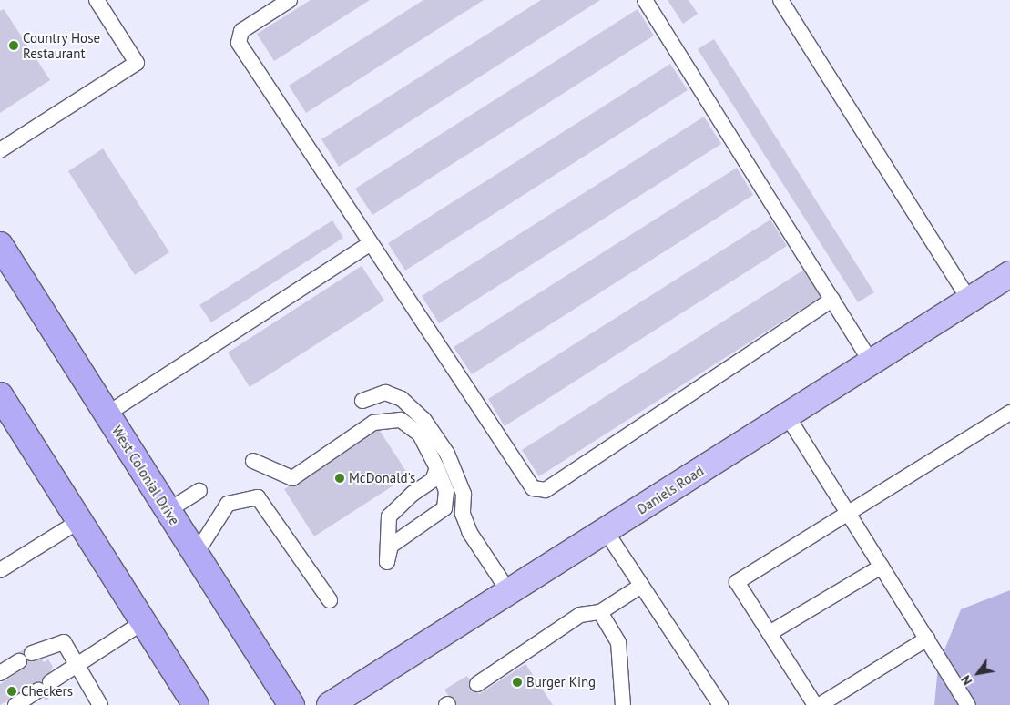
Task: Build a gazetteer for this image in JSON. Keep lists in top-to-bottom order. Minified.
{"streets":{"highway":["West Colonial Drive"],"main road":["Daniels Road"]},"places":["Country Hose Restaurant","McDonald's","Burger King","Checkers"],"north":"bottom left"}
